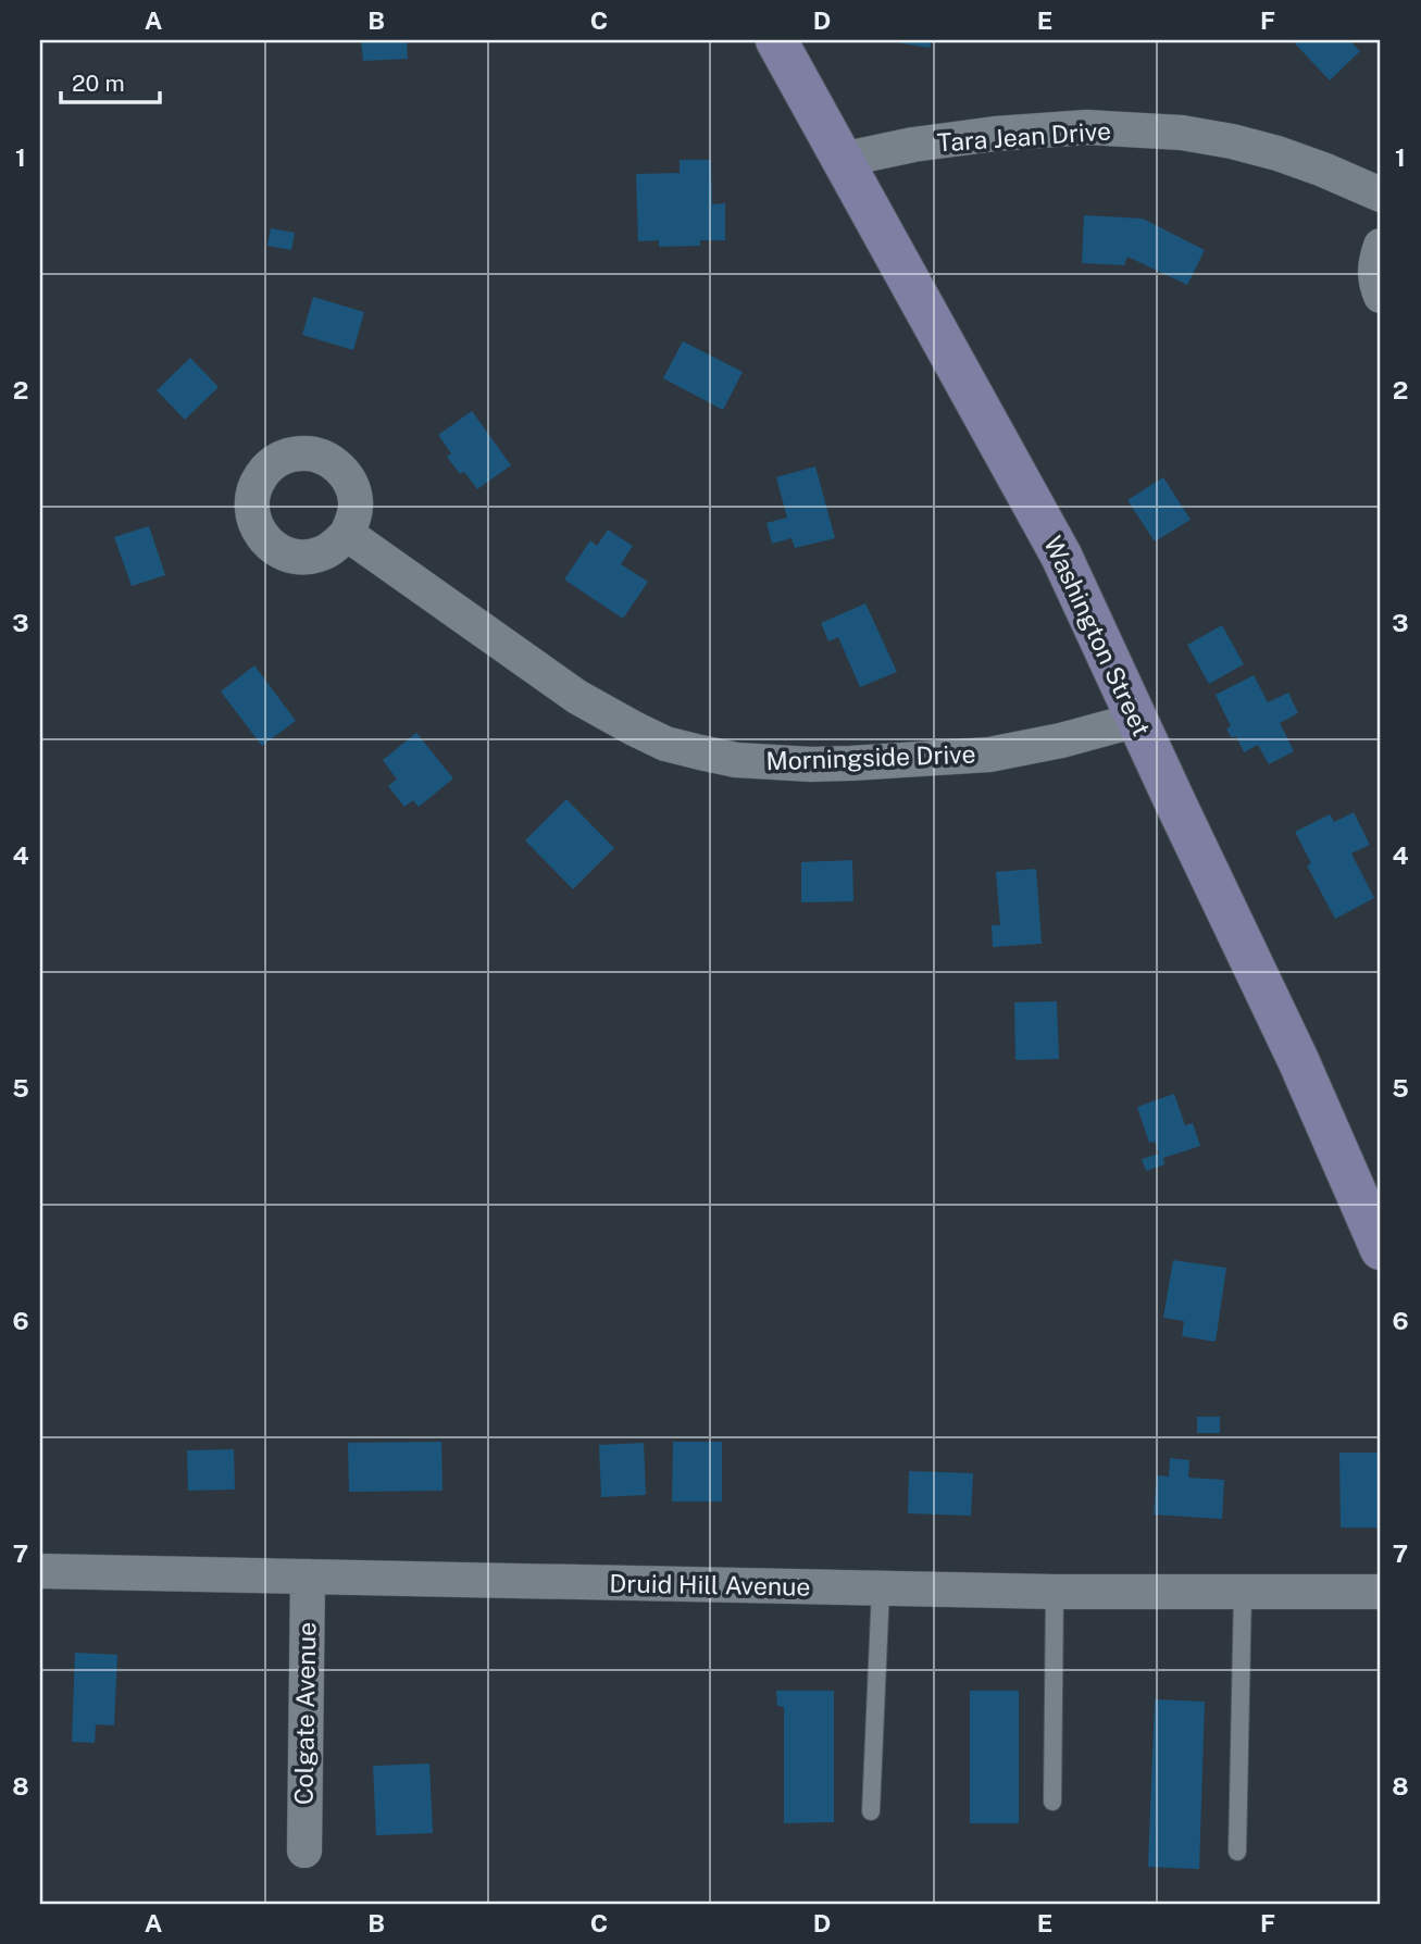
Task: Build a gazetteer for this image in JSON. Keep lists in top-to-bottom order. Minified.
{"streets":{"street":["Tara Jean Drive","Washington Street","Morningside Drive","Druid Hill Avenue","Colgate Avenue"]},"crossings":[["Tara Jean Drive","Washington Street"],["Washington Street","Morningside Drive"],["Druid Hill Avenue","Colgate Avenue"]],"scale_bar":"20 m","grid":{"columns":["A","B","C","D","E","F"],"rows":["1","2","3","4","5","6","7","8"]}}
